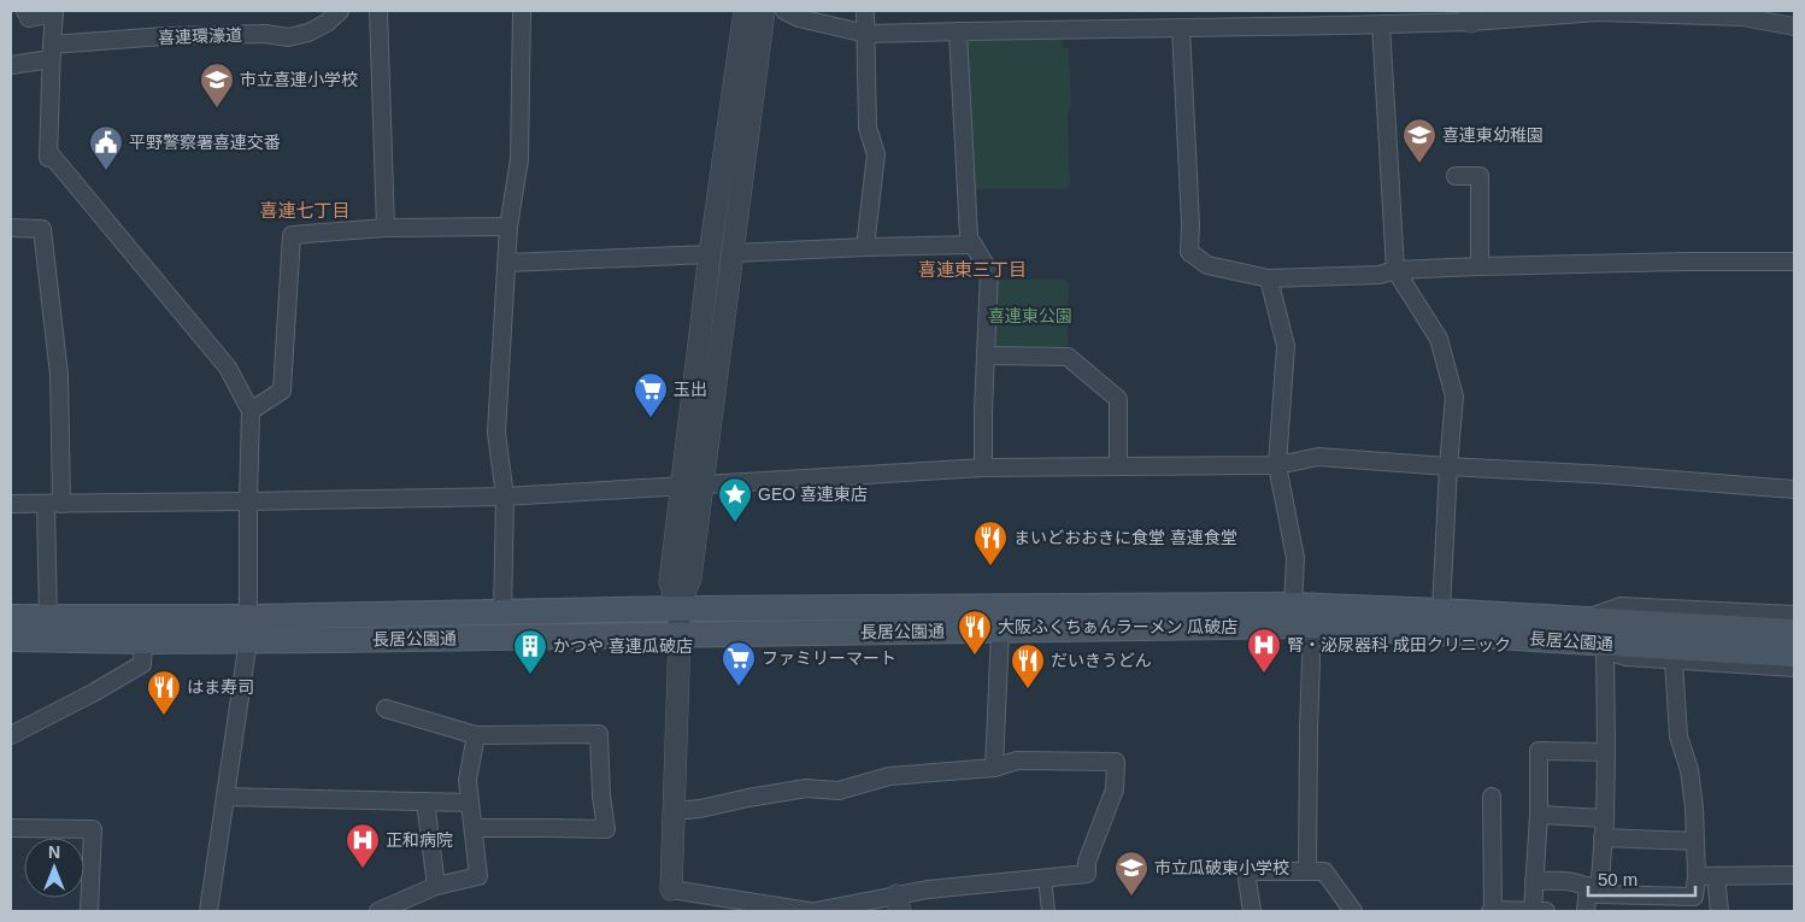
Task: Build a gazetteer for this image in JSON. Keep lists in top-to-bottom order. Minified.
{"streets":{"main road":["長居公園通"],"street":["喜連環濠道"]},"districts":["喜連七丁目","喜連東三丁目"],"parks":["喜連東公園"],"places":{"school or university":["市立喜連小学校","喜連東幼稚園","市立瓜破東小学校"],"public building":["平野警察署喜連交番"],"supermarket":["玉出","ファミリーマート"],"place":["GEO 喜連東店"],"restaurant":["まいどおおきに食堂 喜連食堂","大阪ふくちぁんラーメン 瓜破店","だいきうどん","はま寿司"],"hospital":["腎・泌尿器科 成田クリニック","正和病院"],"building":["かつや 喜連瓜破店"]},"scale_bar":"50 m","north":"top"}
